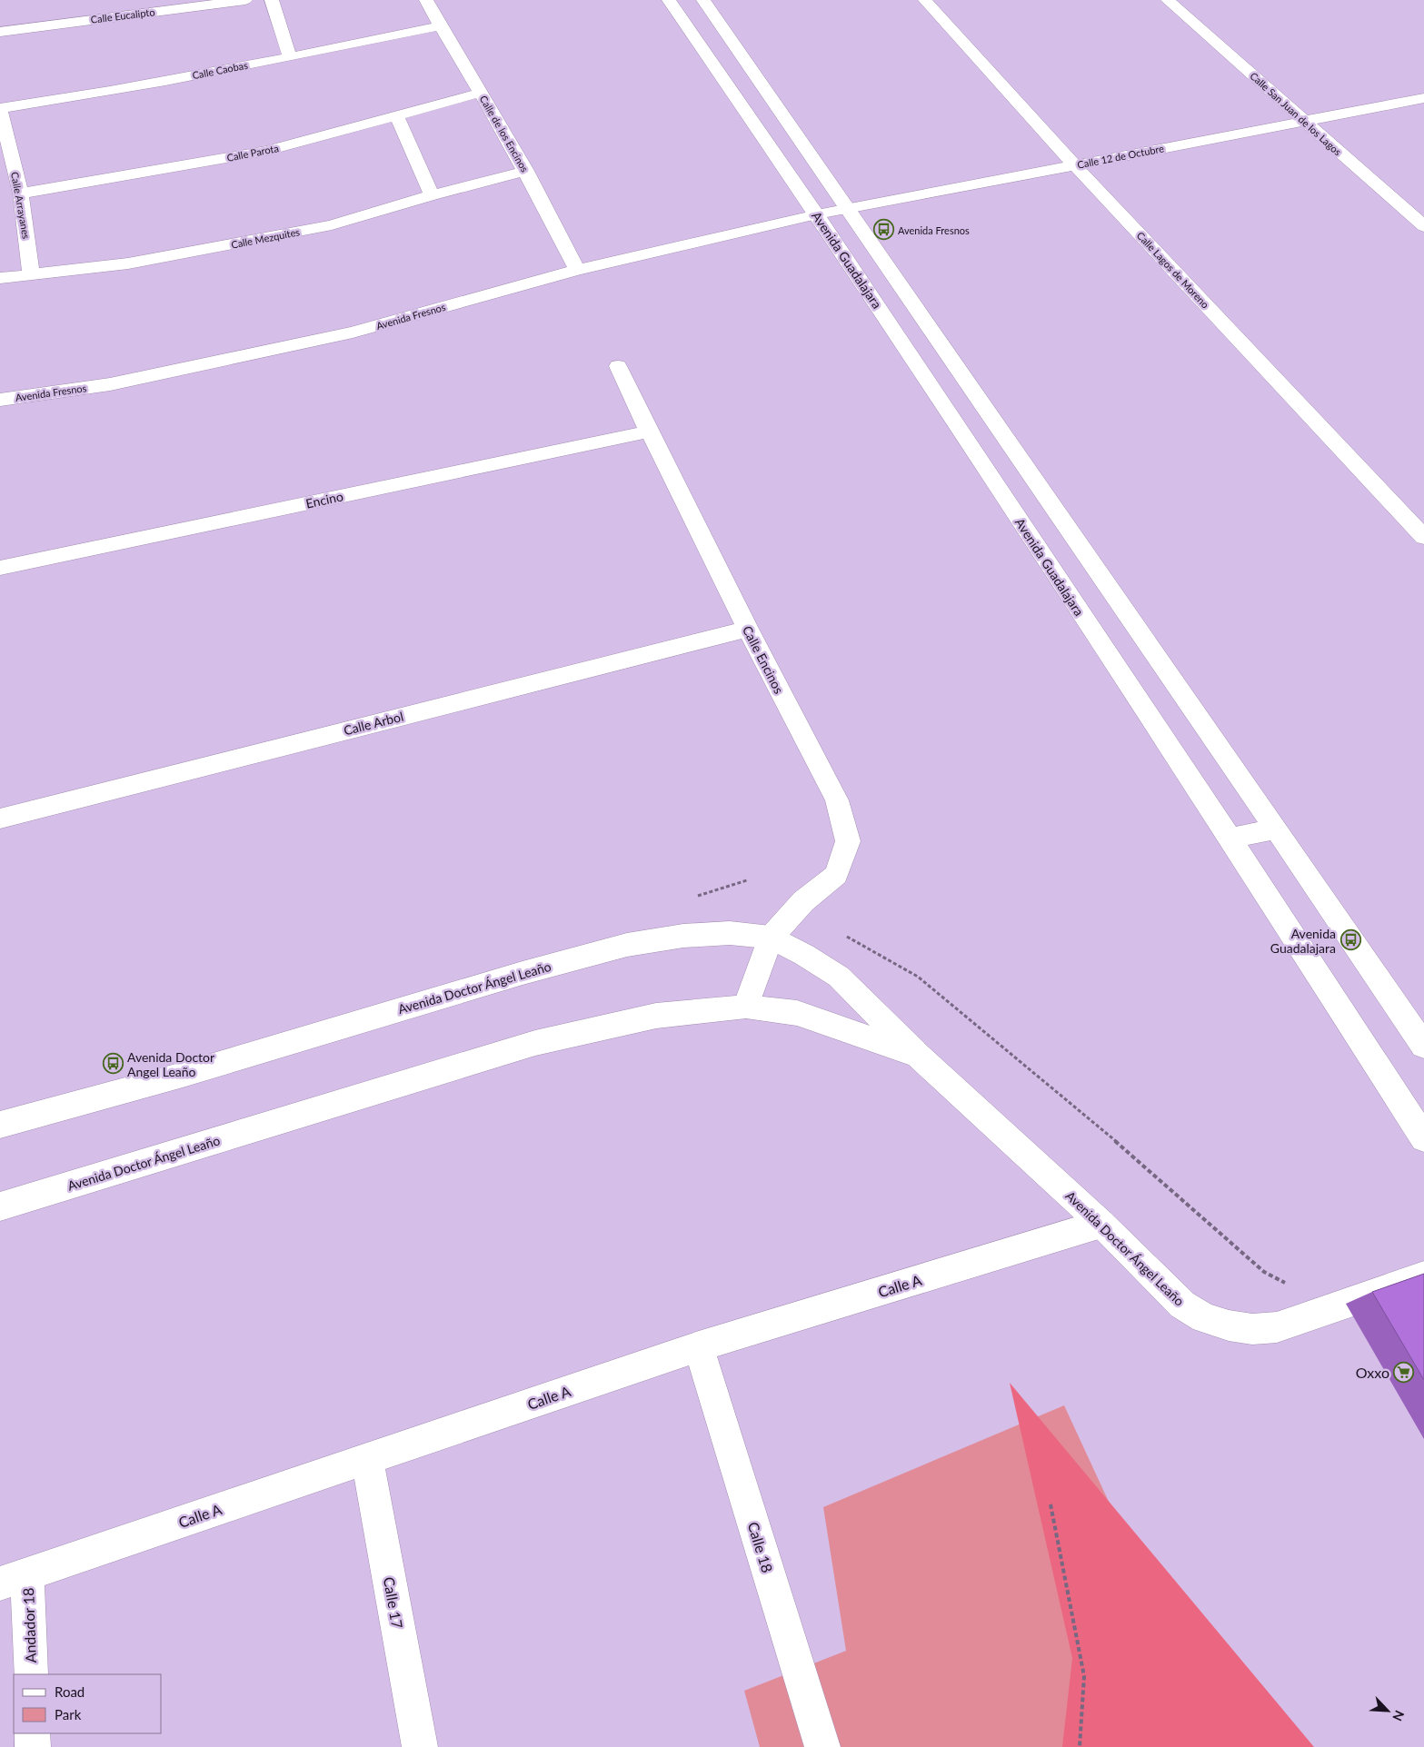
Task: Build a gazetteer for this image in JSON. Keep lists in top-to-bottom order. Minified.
{"streets":{"street":["Calle Eucalipto","Calle Caobas","Calle San Juan de los Lagos","Calle de los Encinos","Calle Parota","Calle 12 de Octubre","Calle Arrayanes","Calle Mezquites","Avenida Guadalajara","Calle Lagos de Moreno","Avenida Fresnos","Encino","Calle Encinos","Calle Arbol","Avenida Doctor Ángel Leaño","Calle A","Calle 18","Calle 17","Andador 18"]},"crossings":[["Calle Caobas","Calle de los Encinos"],["Calle Caobas","Calle Arrayanes"],["Calle San Juan de los Lagos","Calle 12 de Octubre"],["Calle de los Encinos","Calle Parota"],["Calle de los Encinos","Calle Mezquites"],["Calle de los Encinos","Avenida Fresnos"],["Calle Parota","Calle Arrayanes"],["Calle 12 de Octubre","Avenida Guadalajara"],["Calle 12 de Octubre","Calle Lagos de Moreno"],["Calle 12 de Octubre","Avenida Fresnos"],["Calle Arrayanes","Calle Mezquites"],["Avenida Guadalajara","Avenida Fresnos"],["Encino","Calle Encinos"],["Calle Encinos","Calle Arbol"],["Calle Encinos","Avenida Doctor Ángel Leaño"],["Avenida Doctor Ángel Leaño","Calle A"],["Calle A","Calle 18"],["Calle A","Calle 17"],["Calle A","Andador 18"]],"places":{"bus stop":["Avenida Fresnos","Avenida Guadalajara","Avenida Doctor Angel Leaño"],"supermarket":["Oxxo"]},"legend":["Road","Park"],"north":"bottom right"}
